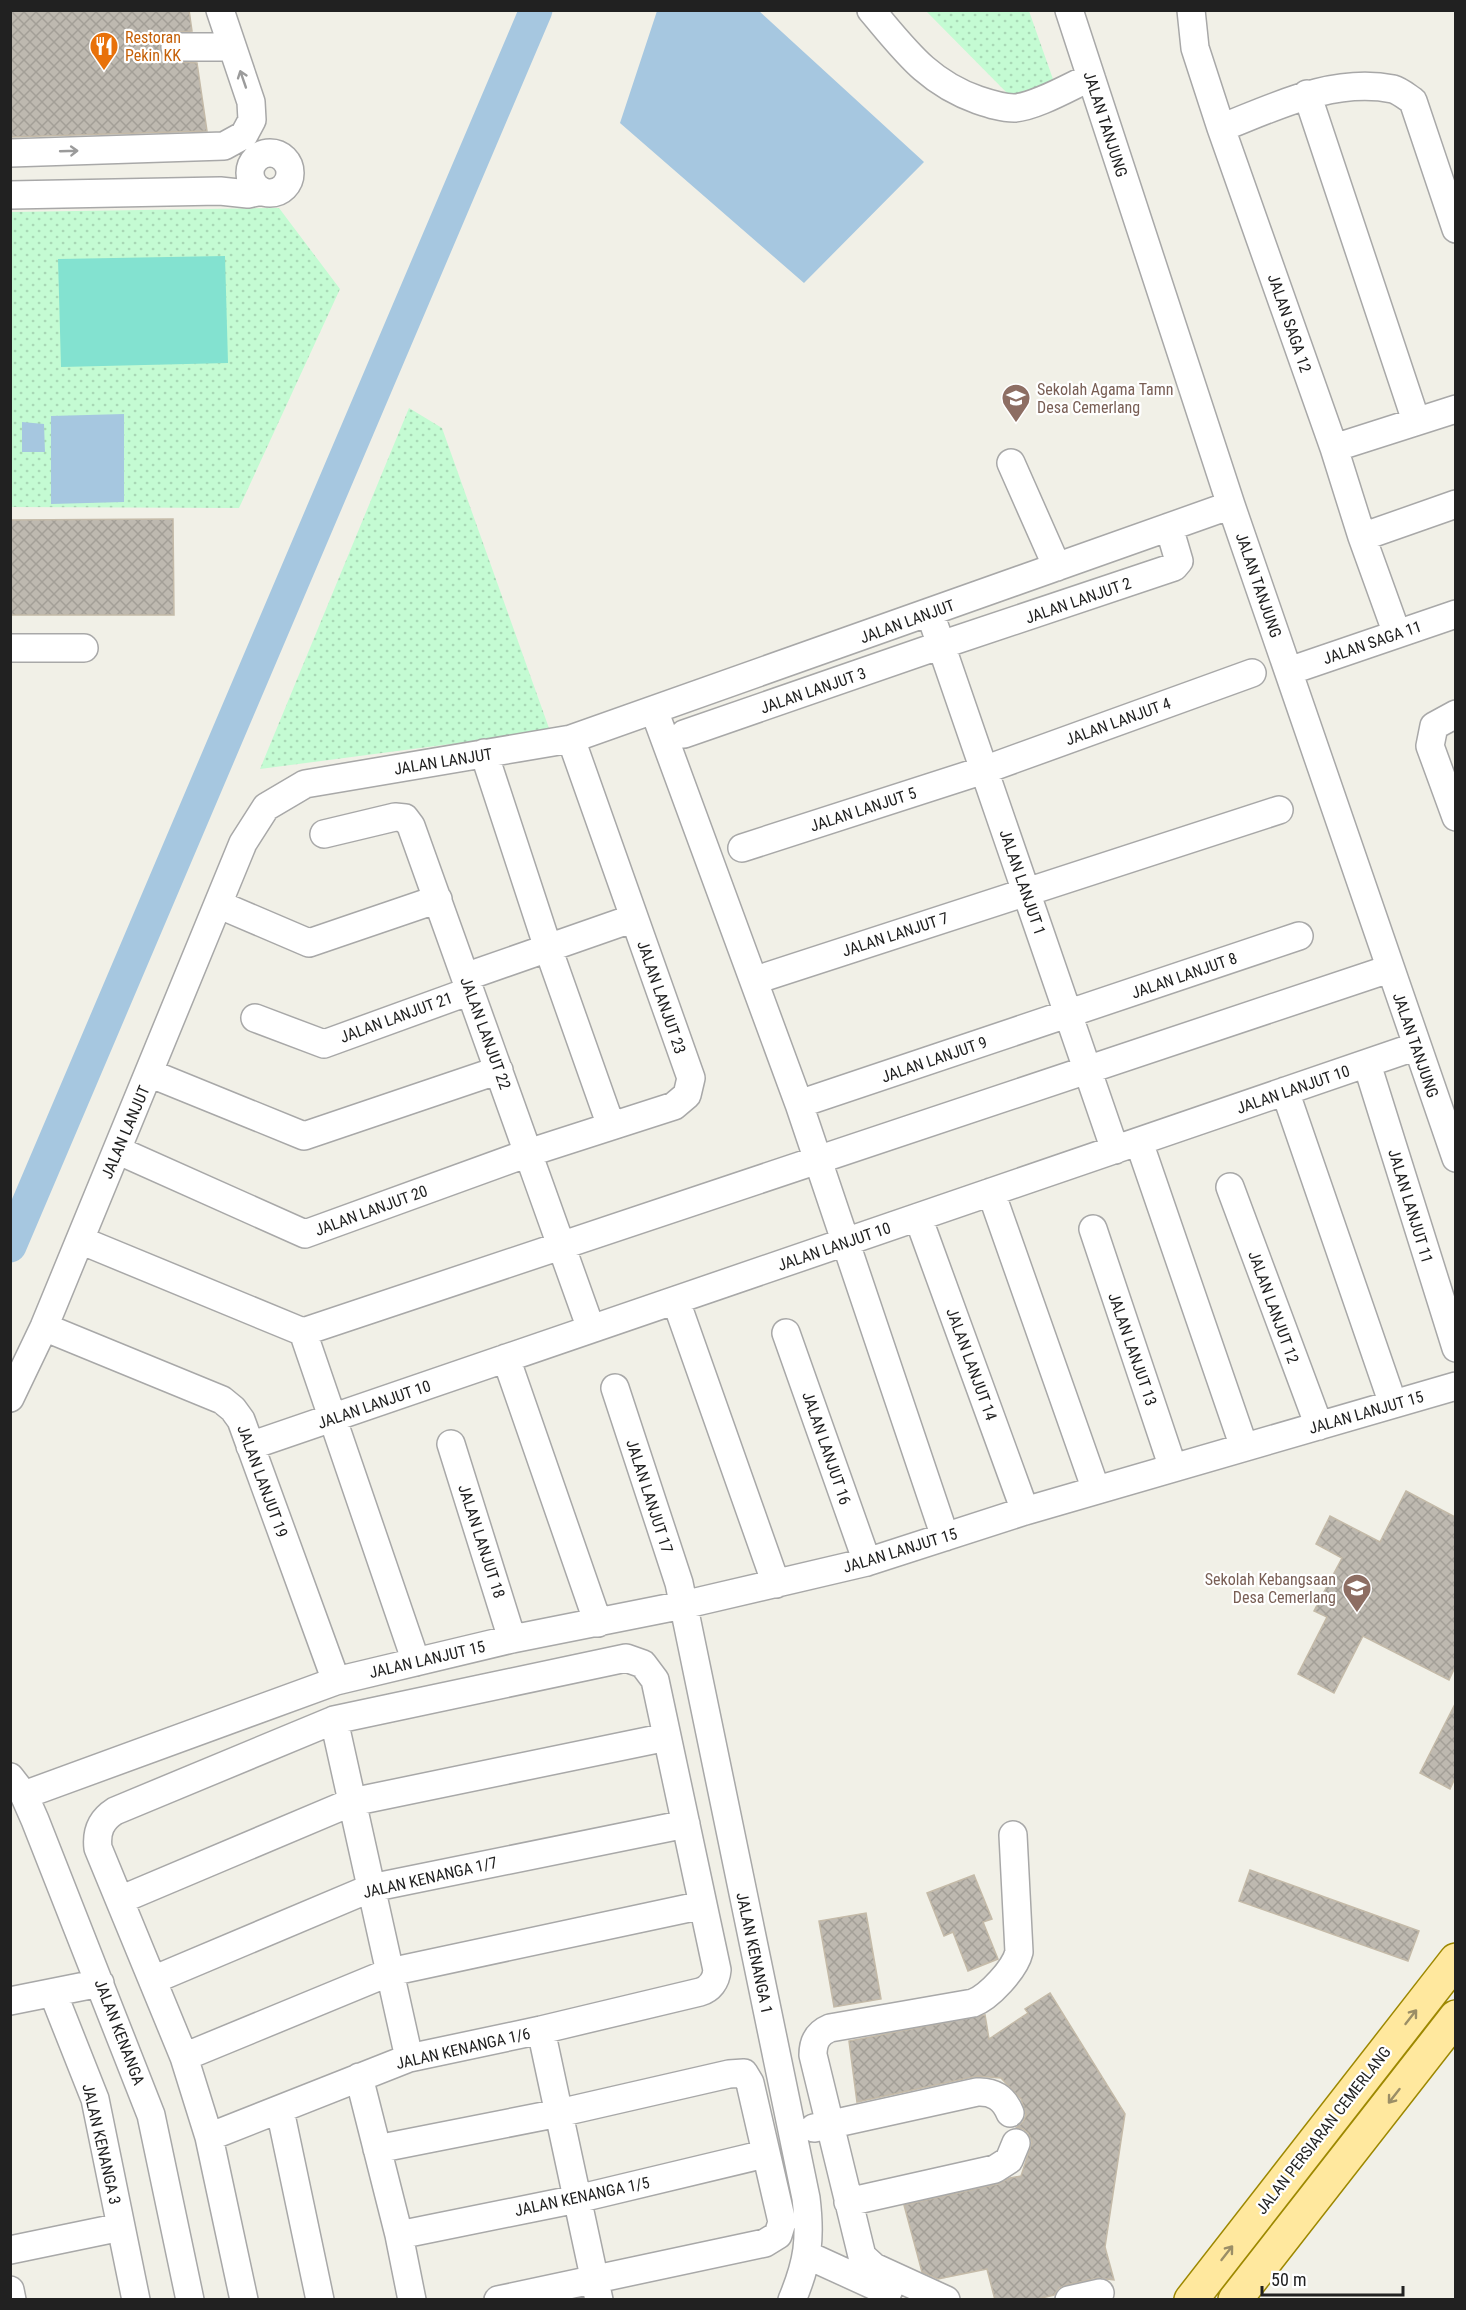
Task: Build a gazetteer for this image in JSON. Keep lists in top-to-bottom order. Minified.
{"streets":{"main road":["JALAN PERSIARAN CEMERLANG"],"street":["JALAN TANJUNG","JALAN SAGA 12","JALAN LANJUT 2","JALAN LANJUT","JALAN SAGA 11","JALAN LANJUT 3","JALAN LANJUT 4","JALAN LANJUT 5","JALAN LANJUT 1","JALAN LANJUT 7","JALAN LANJUT 8","JALAN LANJUT 23","JALAN LANJUT 21","JALAN LANJUT 22","JALAN LANJUT 9","JALAN LANJUT 10","JALAN LANJUT 11","JALAN LANJUT 20","JALAN LANJUT 12","JALAN LANJUT 13","JALAN LANJUT 14","JALAN LANJUT 15","JALAN LANJUT 16","JALAN LANJUT 19","JALAN LANJUT 17","JALAN LANJUT 18","JALAN KENANGA 1/7","JALAN KENANGA 1","JALAN KENANGA","JALAN KENANGA 1/6","JALAN KENANGA 3","JALAN KENANGA 1/5"]},"crossings":[["JALAN TANJUNG","JALAN LANJUT"],["JALAN TANJUNG","JALAN SAGA 11"],["JALAN TANJUNG","JALAN LANJUT 10"],["JALAN SAGA 12","JALAN SAGA 11"],["JALAN LANJUT 2","JALAN LANJUT"],["JALAN LANJUT 2","JALAN LANJUT 3"],["JALAN LANJUT 2","JALAN LANJUT 1"],["JALAN LANJUT","JALAN LANJUT 1"],["JALAN LANJUT","JALAN LANJUT 23"],["JALAN LANJUT","JALAN LANJUT 20"],["JALAN LANJUT","JALAN LANJUT 19"],["JALAN LANJUT 3","JALAN LANJUT 1"],["JALAN LANJUT 4","JALAN LANJUT 5"],["JALAN LANJUT 4","JALAN LANJUT 1"],["JALAN LANJUT 5","JALAN LANJUT 1"],["JALAN LANJUT 1","JALAN LANJUT 7"],["JALAN LANJUT 1","JALAN LANJUT 8"],["JALAN LANJUT 1","JALAN LANJUT 9"],["JALAN LANJUT 1","JALAN LANJUT 10"],["JALAN LANJUT 1","JALAN LANJUT 15"],["JALAN LANJUT 8","JALAN LANJUT 9"],["JALAN LANJUT 23","JALAN LANJUT 21"],["JALAN LANJUT 23","JALAN LANJUT 22"],["JALAN LANJUT 23","JALAN LANJUT 20"],["JALAN LANJUT 21","JALAN LANJUT 22"],["JALAN LANJUT 22","JALAN LANJUT 10"],["JALAN LANJUT 22","JALAN LANJUT 20"],["JALAN LANJUT 10","JALAN LANJUT 11"],["JALAN LANJUT 10","JALAN LANJUT 14"],["JALAN LANJUT 10","JALAN LANJUT 19"],["JALAN LANJUT 12","JALAN LANJUT 15"],["JALAN LANJUT 13","JALAN LANJUT 15"],["JALAN LANJUT 14","JALAN LANJUT 15"],["JALAN LANJUT 15","JALAN LANJUT 16"],["JALAN LANJUT 15","JALAN LANJUT 19"],["JALAN LANJUT 15","JALAN LANJUT 17"],["JALAN LANJUT 15","JALAN LANJUT 18"],["JALAN LANJUT 15","JALAN KENANGA 1"],["JALAN LANJUT 15","JALAN KENANGA"],["JALAN LANJUT 17","JALAN KENANGA 1"]],"places":{"restaurant":["Restoran Pekin KK"],"school or university":["Sekolah Agama Tamn Desa Cemerlang","Sekolah Kebangsaan Desa Cemerlang"]},"scale_bar":"50 m"}
